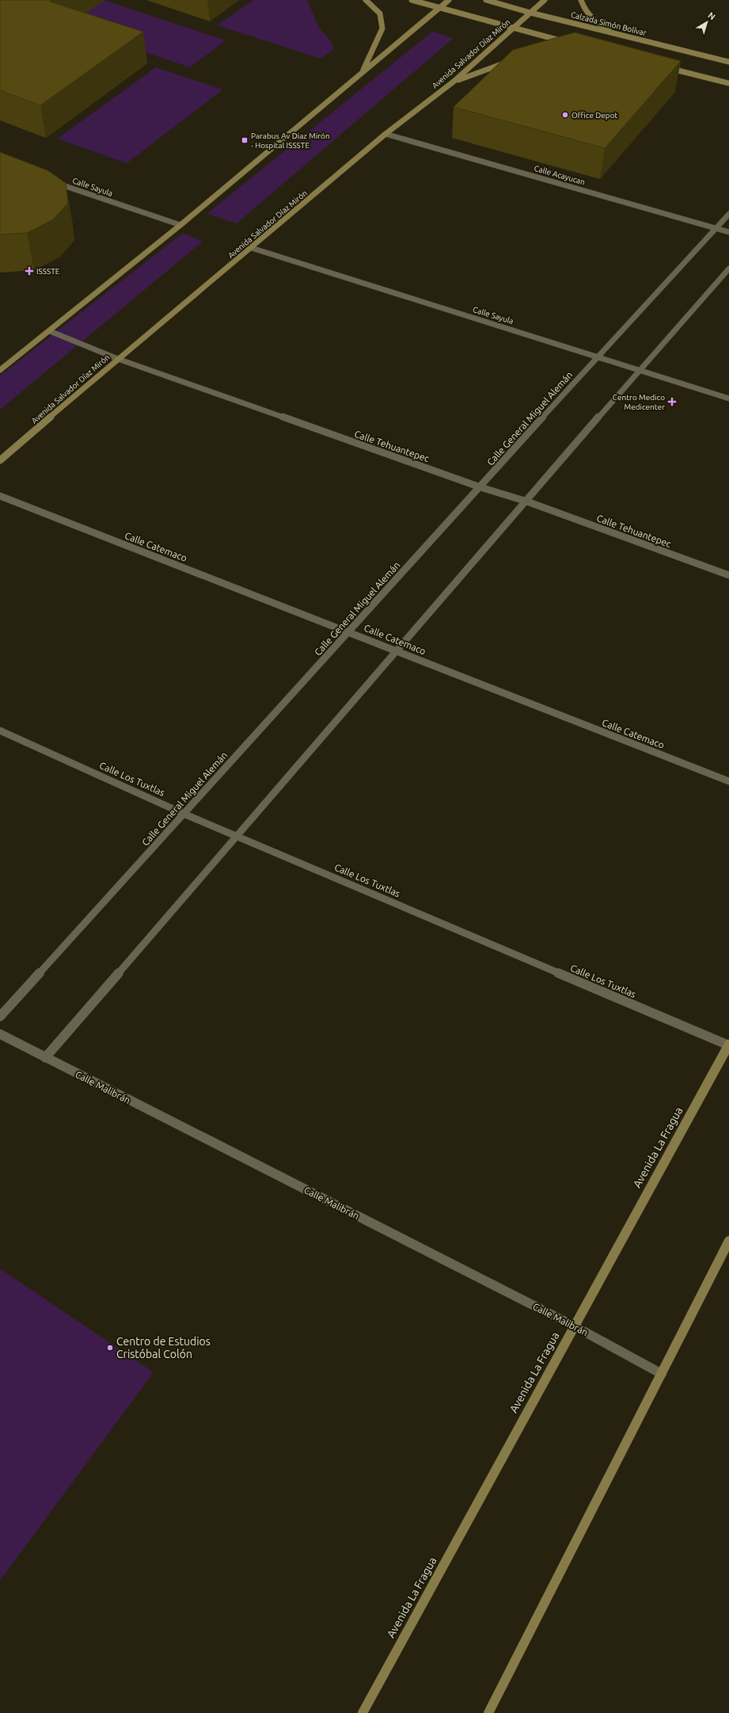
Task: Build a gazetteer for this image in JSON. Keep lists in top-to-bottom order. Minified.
{"streets":{"main road":["Calzada Simón Bolívar","Avenida Salvador Díaz Mirón","Avenida La Fragua"],"street":["Calle Acayucan","Calle Sayula","Calle General Miguel Alemán","Calle Tehuantepec","Calle Catemaco","Calle Los Tuxtlas","Calle Malibrán"]},"crossings":[["Calzada Simón Bolívar","Avenida Salvador Díaz Mirón"],["Avenida Salvador Díaz Mirón","Calle Acayucan"],["Avenida Salvador Díaz Mirón","Calle Sayula"],["Avenida Salvador Díaz Mirón","Calle Tehuantepec"],["Calle Acayucan","Calle General Miguel Alemán"],["Calle Sayula","Calle General Miguel Alemán"],["Calle General Miguel Alemán","Calle Tehuantepec"],["Calle General Miguel Alemán","Calle Catemaco"],["Calle General Miguel Alemán","Calle Los Tuxtlas"],["Calle Los Tuxtlas","Avenida La Fragua"],["Calle Malibrán","Avenida La Fragua"]],"places":{"other":["Office Depot","Centro de Estudios Cristóbal Colón"],"transit":["Parabus Av Diaz Mirón - Hospital ISSSTE"],"health":["ISSSTE","Centro Medico Medicenter"]},"north":"top right"}
